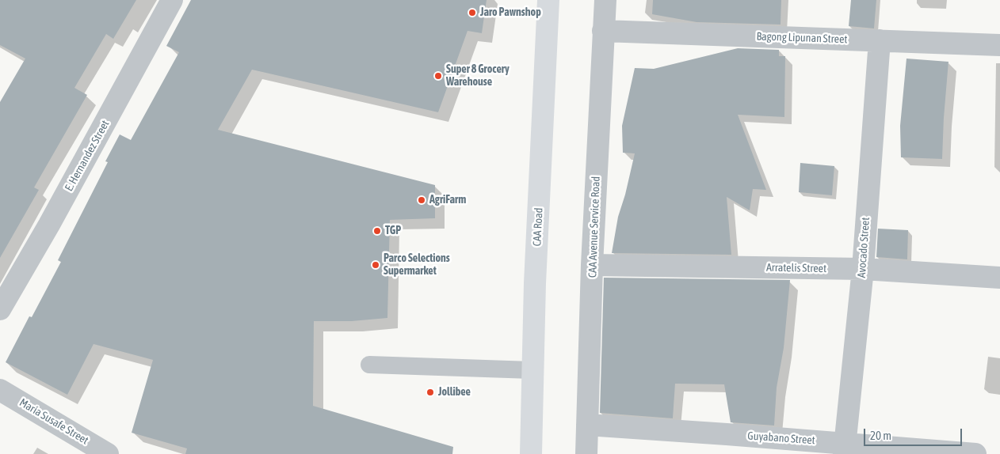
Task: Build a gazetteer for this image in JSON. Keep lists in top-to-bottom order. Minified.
{"streets":{"main road":["CAA Road"],"street":["Bagong Lipunan Street","E. Hernandez Street","CAA Avenue Service Road","Avocado Street","Arratelis Street","Maria Susafe Street","Guyabano Street"]},"crossings":[["Bagong Lipunan Street","CAA Avenue Service Road"],["Bagong Lipunan Street","Avocado Street"],["CAA Avenue Service Road","Arratelis Street"],["CAA Avenue Service Road","Guyabano Street"],["Avocado Street","Arratelis Street"],["Avocado Street","Guyabano Street"]],"places":["Jaro Pawnshop","Super 8 Grocery Warehouse","AgriFarm","TGP","Parco Selections Supermarket","Jollibee"],"scale_bar":"20 m"}
